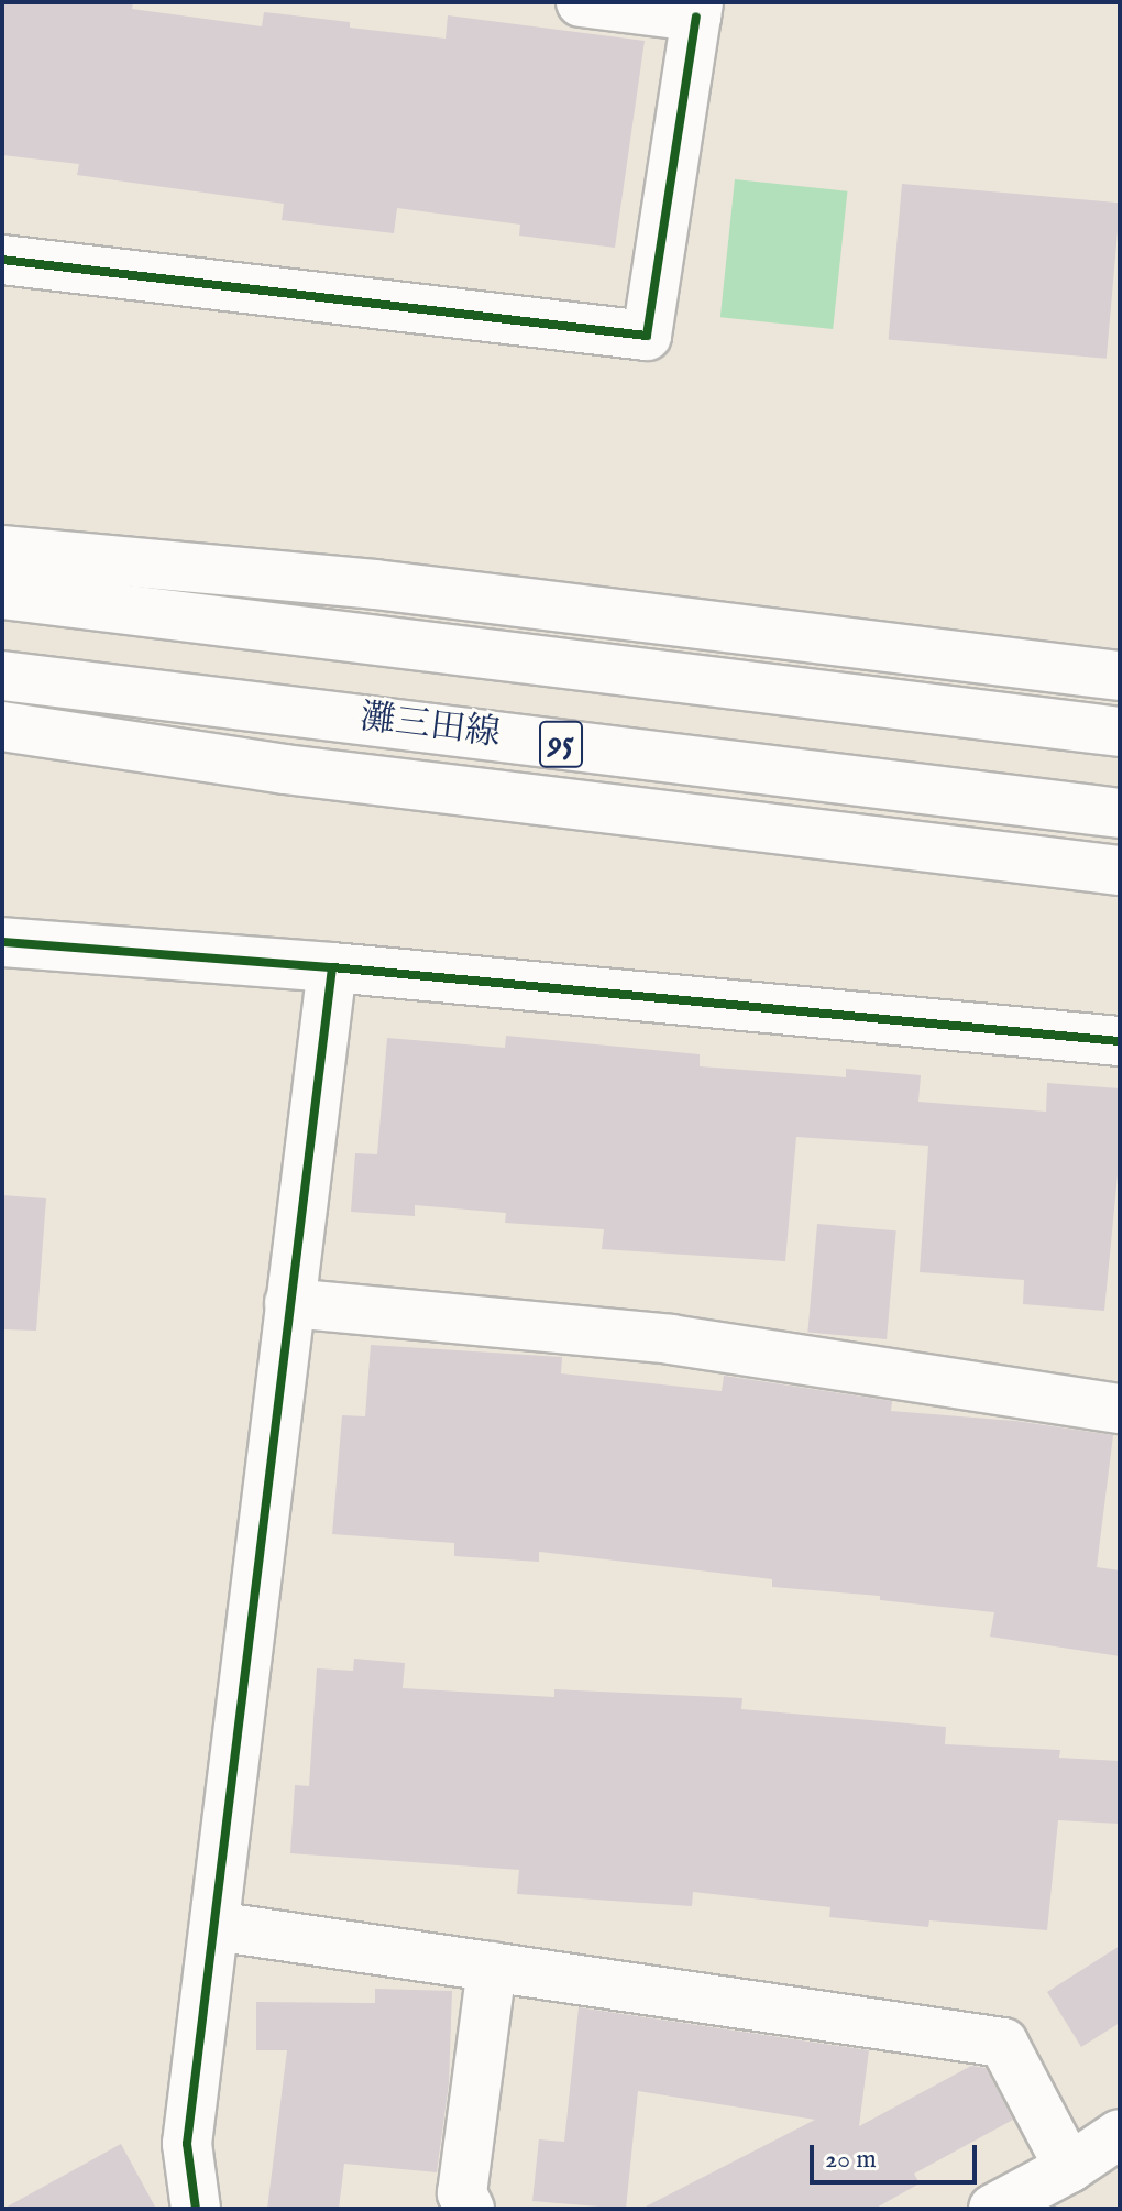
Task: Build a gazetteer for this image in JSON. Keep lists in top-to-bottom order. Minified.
{"streets":{"street":["灘三田線","95"]},"scale_bar":"20 m"}
